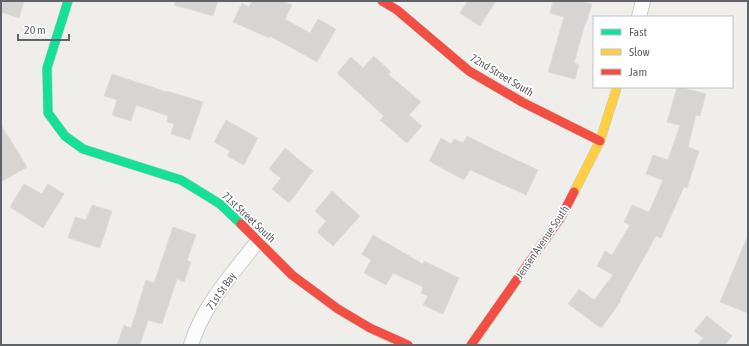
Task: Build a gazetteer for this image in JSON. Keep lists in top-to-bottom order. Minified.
{"streets":{"street":["72nd Street South","71st Street South","Jensen Avenue South","71st St Bay"]},"crossings":[["72nd Street South","Jensen Avenue South"],["71st Street South","71st St Bay"]],"legend":["Fast","Slow","Jam"],"scale_bar":"20 m"}
